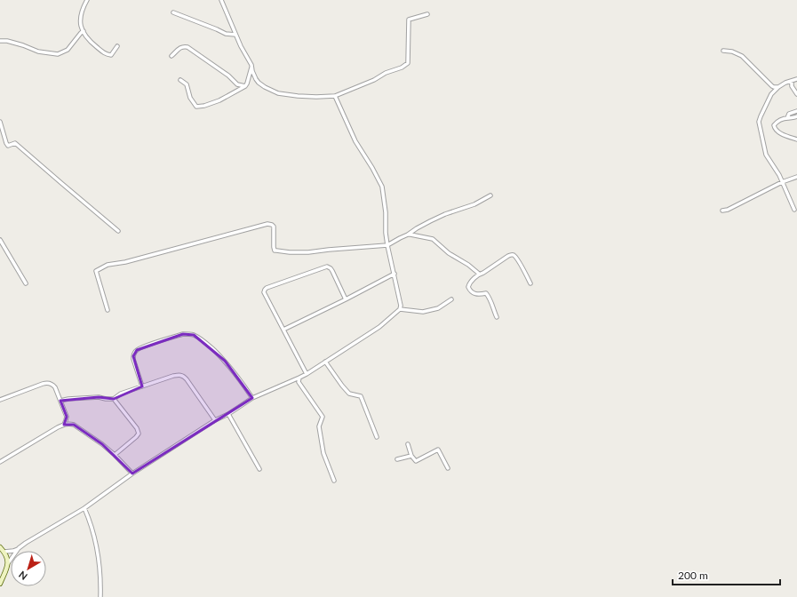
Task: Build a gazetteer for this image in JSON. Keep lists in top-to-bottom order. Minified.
{"scale_bar":"200 m","north":"bottom left"}
